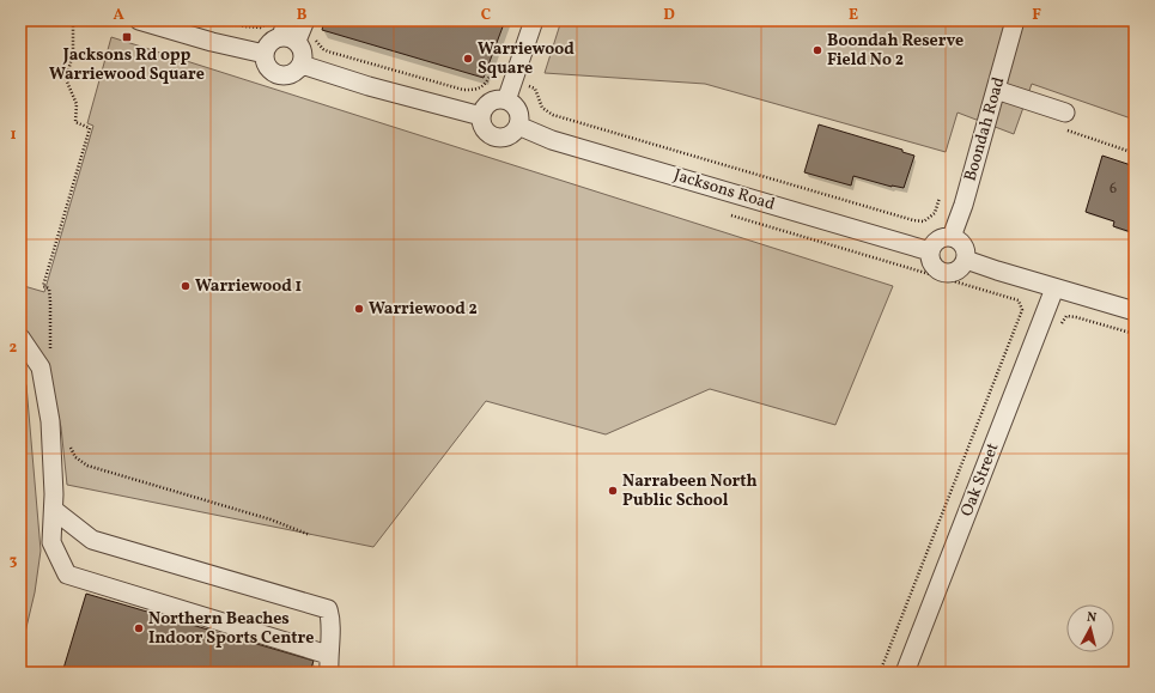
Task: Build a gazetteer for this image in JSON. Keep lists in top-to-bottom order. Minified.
{"streets":{"street":["Boondah Road","Jacksons Road","Oak Street"]},"crossings":[["Boondah Road","Jacksons Road"]],"places":{"transit":["Jacksons Rd opp Warriewood Square"],"other":["Boondah Reserve Field No 2","Warriewood Square","Warriewood 1","Warriewood 2","Narrabeen North Public School","Northern Beaches Indoor Sports Centre"]},"house_numbers":["6"],"north":"top","grid":{"columns":["A","B","C","D","E","F"],"rows":["1","2","3"]}}
